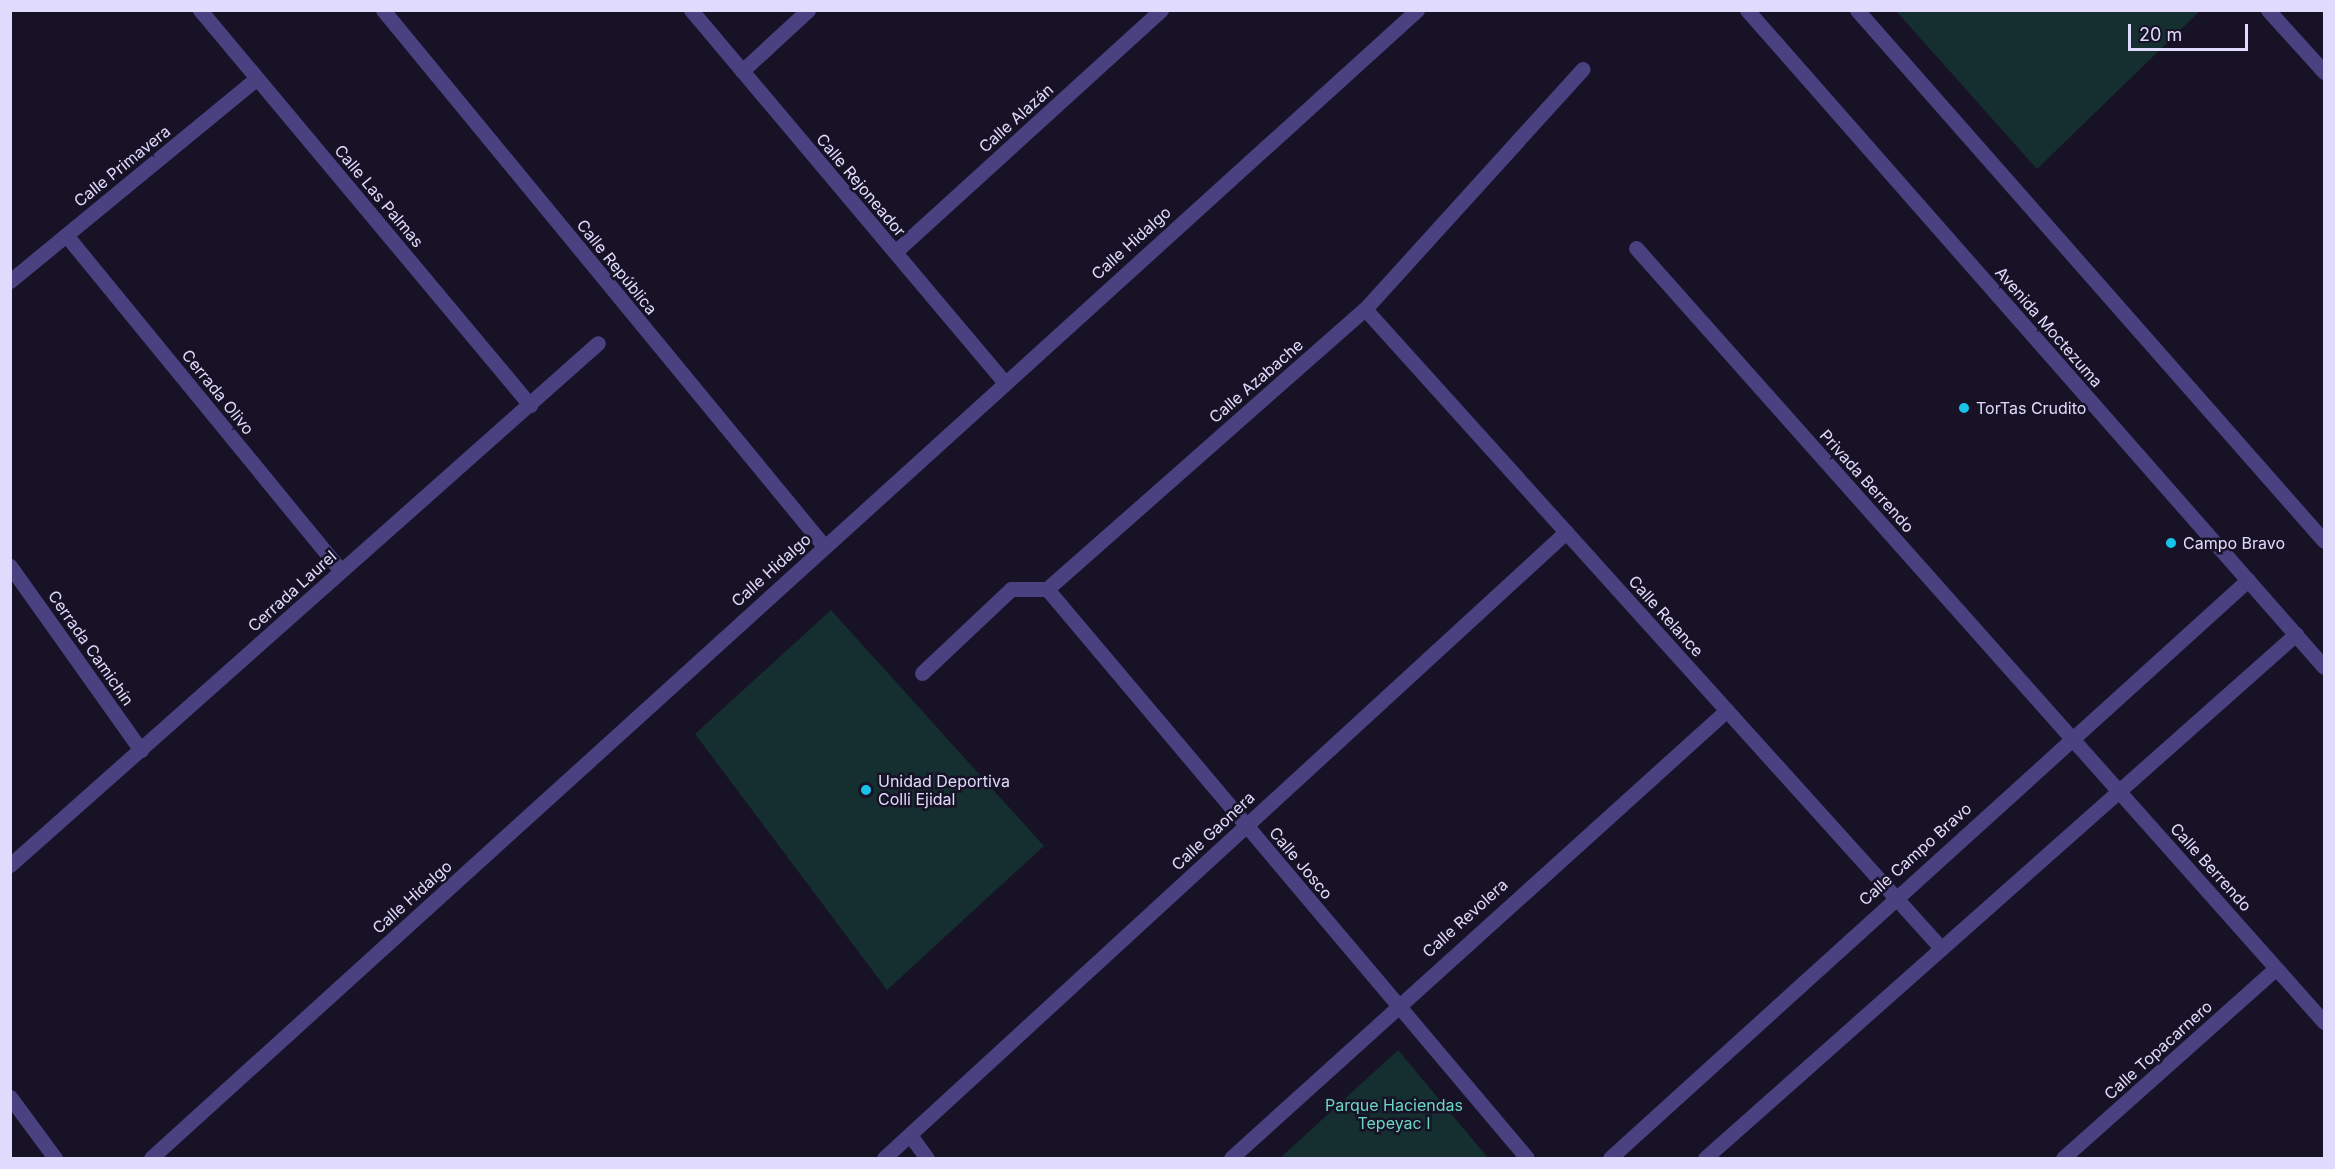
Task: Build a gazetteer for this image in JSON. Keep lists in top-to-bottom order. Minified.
{"streets":{"street":["Calle Alazán","Calle Primavera","Calle Rejoneador","Calle Las Palmas","Calle Hidalgo","Calle República","Avenida Moctezuma","Calle Azabache","Cerrada Olivo","Privada Berrendo","Cerrada Laurel","Calle Relance","Cerrada Camichín","Calle Gaonera","Calle Campo Bravo","Calle Josco","Calle Berrendo","Calle Revolera","Calle Topacarnero"]},"crossings":[["Calle Alazán","Calle Rejoneador"],["Calle Primavera","Calle Las Palmas"],["Calle Primavera","Cerrada Olivo"],["Calle Rejoneador","Calle Hidalgo"],["Calle Las Palmas","Cerrada Laurel"],["Calle Hidalgo","Calle República"],["Avenida Moctezuma","Calle Campo Bravo"],["Calle Azabache","Calle Relance"],["Calle Azabache","Calle Josco"],["Cerrada Olivo","Cerrada Laurel"],["Privada Berrendo","Calle Campo Bravo"],["Privada Berrendo","Calle Berrendo"],["Cerrada Laurel","Cerrada Camichín"],["Calle Relance","Calle Gaonera"],["Calle Relance","Calle Campo Bravo"],["Calle Relance","Calle Revolera"],["Calle Gaonera","Calle Josco"],["Calle Campo Bravo","Calle Berrendo"],["Calle Josco","Calle Revolera"],["Calle Berrendo","Calle Topacarnero"]],"parks":["Parque Haciendas Tepeyac I"],"places":["TorTas Crudito","Campo Bravo","Unidad Deportiva Colli Ejidal"],"scale_bar":"20 m"}
